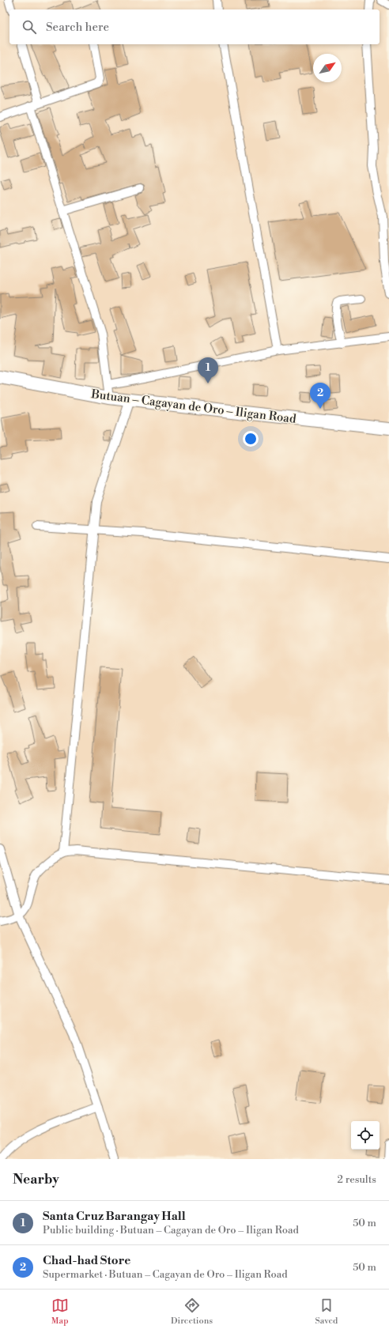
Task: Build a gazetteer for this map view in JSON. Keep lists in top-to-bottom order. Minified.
{"streets":{"highway":["Butuan – Cagayan de Oro – Iligan Road"]},"north":"top right","page":{"search":"Search here","pins":["1","2"],"heading":["Nearby","2 results"],"list":[{"mark":"1","name":"Santa Cruz Barangay Hall","note":"Public building · Butuan – Cagayan de Oro – Iligan Road","value":"50 m"},{"mark":"2","name":"Chad-had Store","note":"Supermarket · Butuan – Cagayan de Oro – Iligan Road","value":"50 m"}],"nav":["Map","Directions","Saved"]}}
